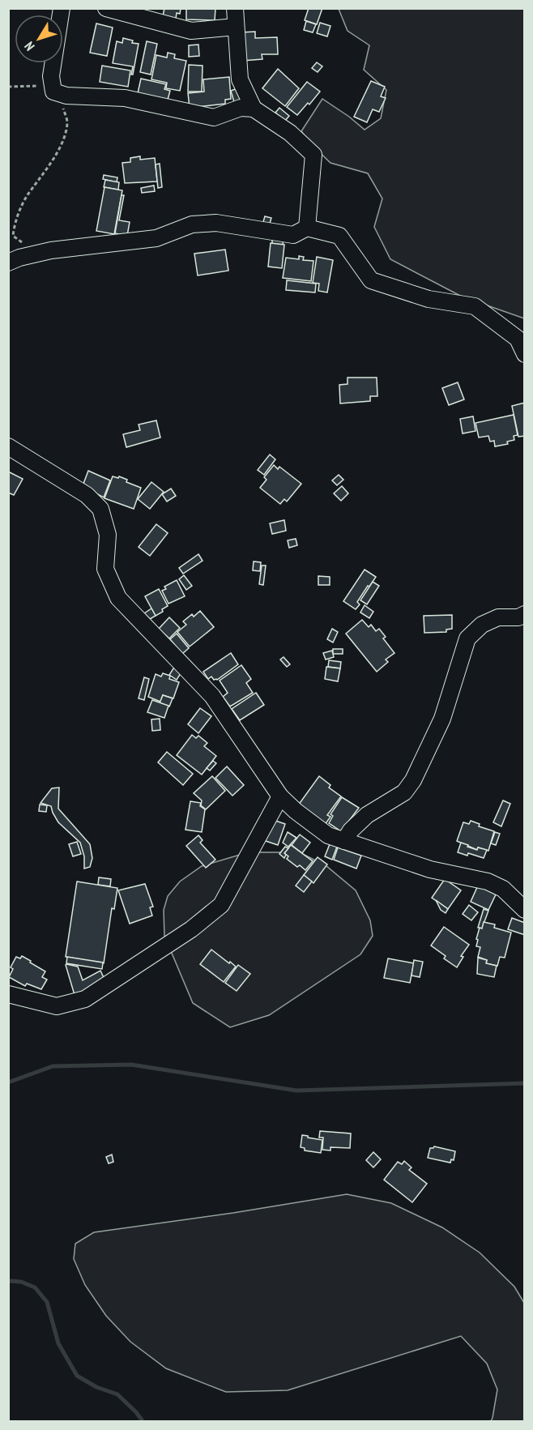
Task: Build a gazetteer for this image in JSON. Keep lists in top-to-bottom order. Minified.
{"north":"bottom left"}
